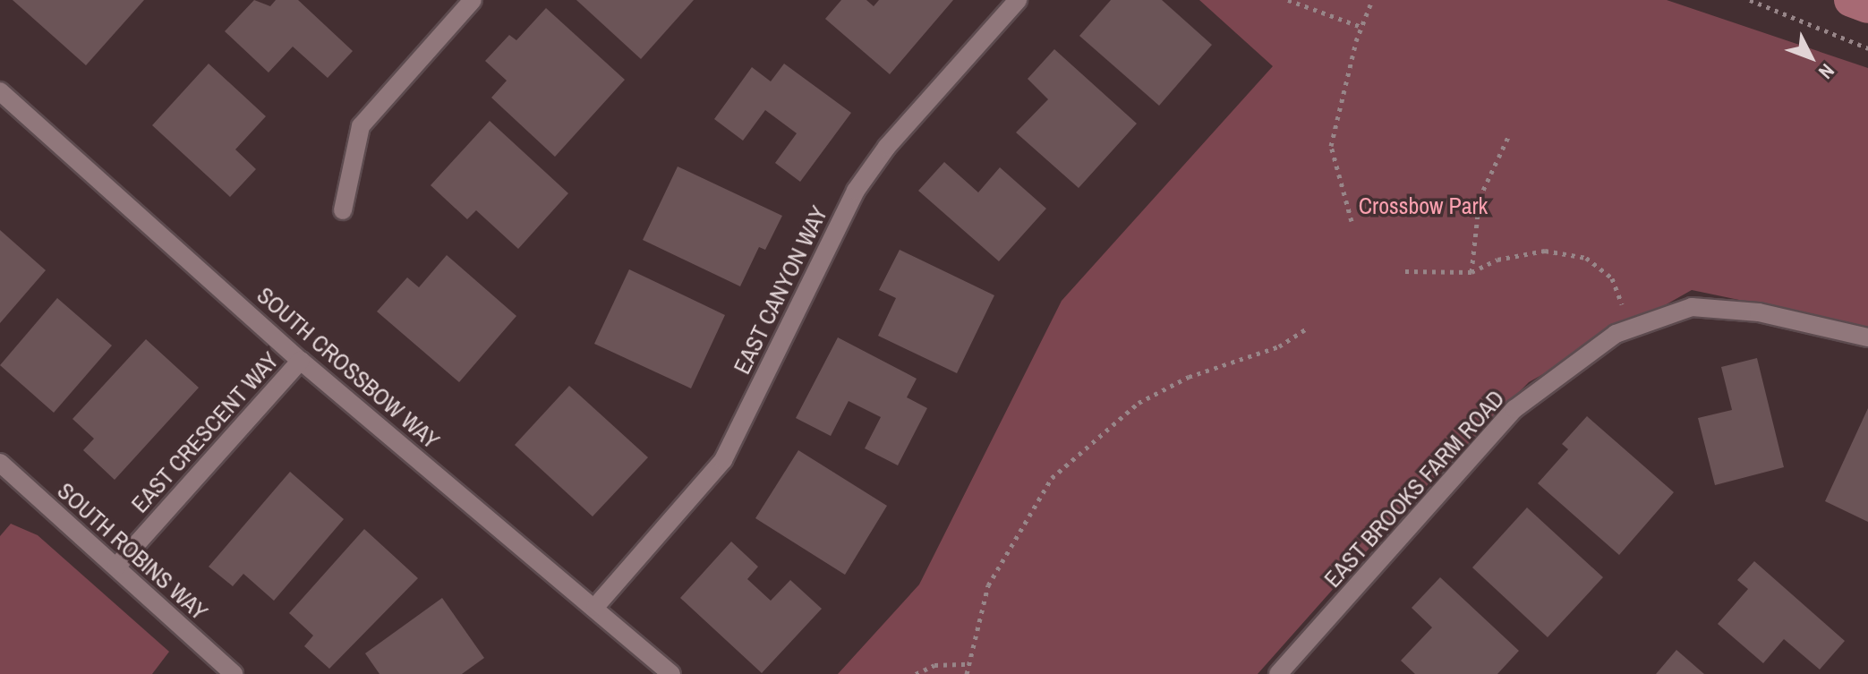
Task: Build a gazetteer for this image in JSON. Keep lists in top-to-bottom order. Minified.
{"streets":{"street":["EAST CANYON WAY","SOUTH CROSSBOW WAY","EAST CRESCENT WAY","EAST BROOKS FARM ROAD","SOUTH ROBINS WAY"]},"crossings":[["EAST CANYON WAY","SOUTH CROSSBOW WAY"],["SOUTH CROSSBOW WAY","EAST CRESCENT WAY"],["EAST CRESCENT WAY","SOUTH ROBINS WAY"]],"parks":["Crossbow Park"],"north":"bottom right"}
